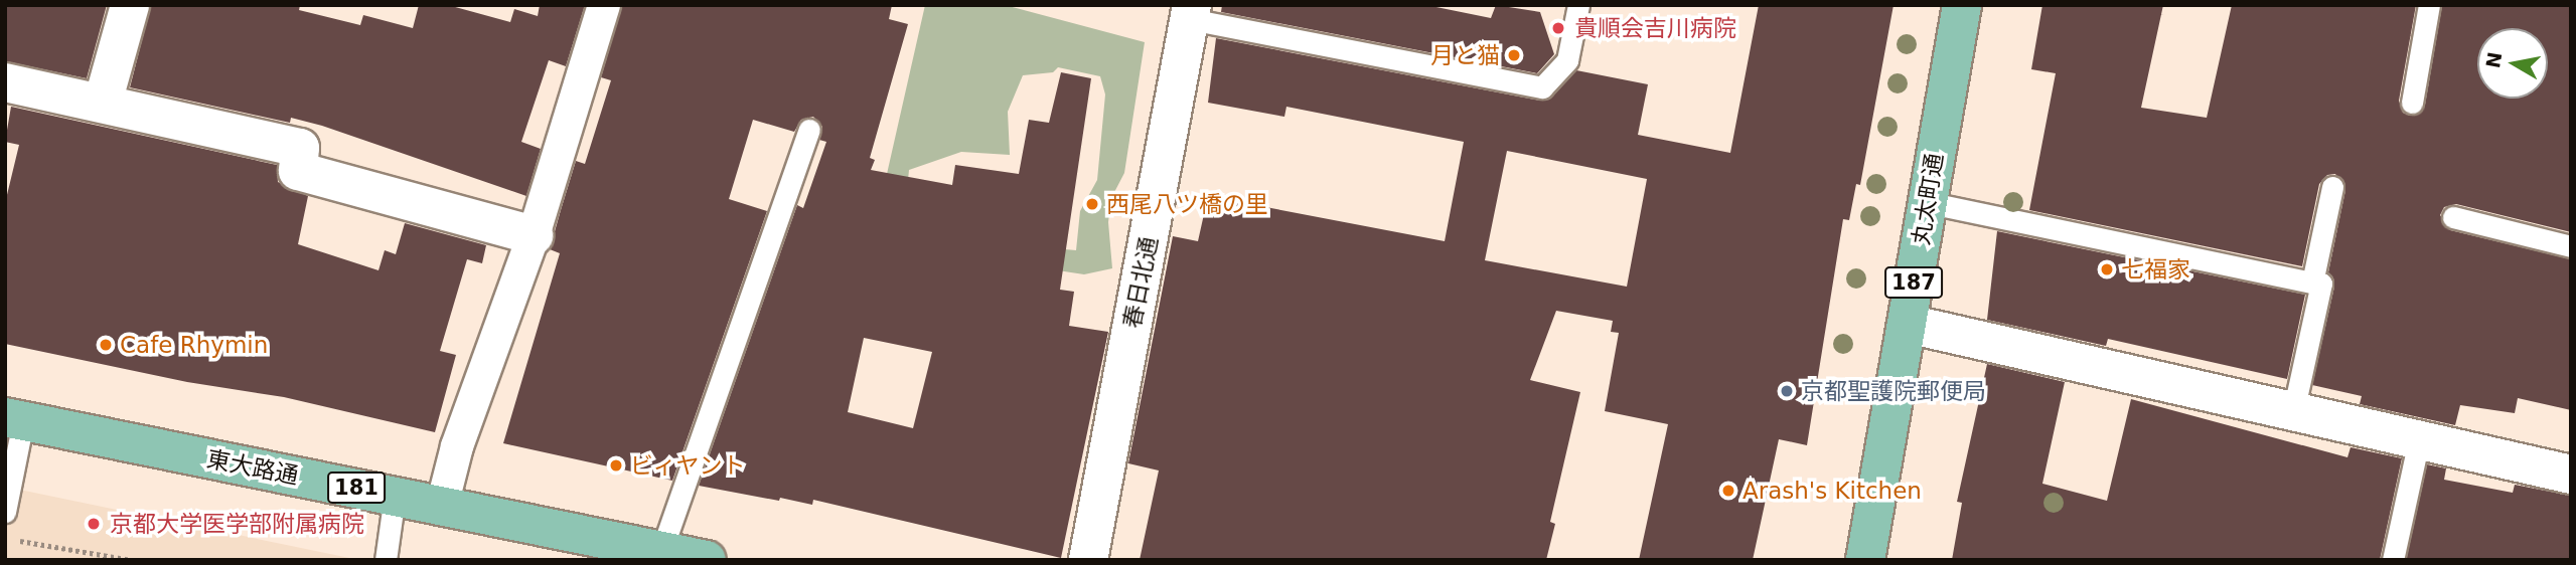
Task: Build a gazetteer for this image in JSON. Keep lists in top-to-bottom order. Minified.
{"streets":{"main road":["丸太町通","187","東大路通","181"],"street":["春日北通"]},"places":["貴順会吉川病院","月と猫","西尾八ツ橋の里","七福家","Cafe Rhymin","京都聖護院郵便局","ビィヤント","Arash's Kitchen","京都大学医学部附属病院"],"north":"left"}
